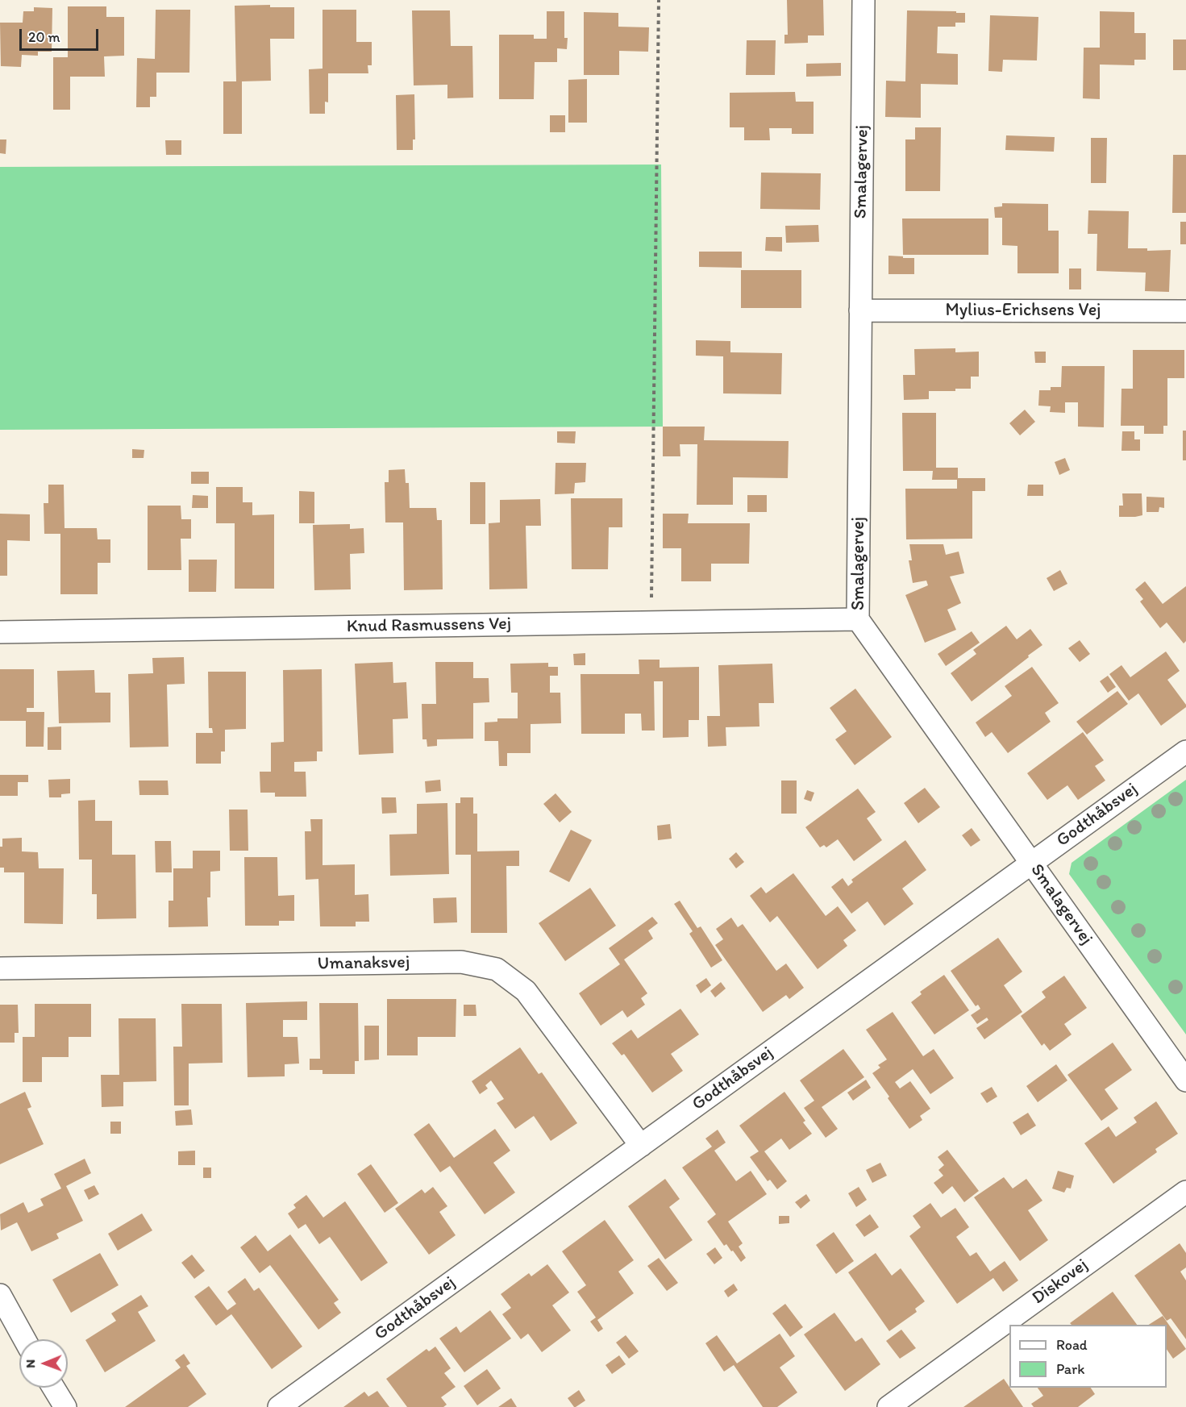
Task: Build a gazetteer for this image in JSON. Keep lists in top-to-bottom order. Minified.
{"streets":{"street":["Smalagervej","Mylius-Erichsens Vej","Knud Rasmussens Vej","Godthåbsvej","Umanaksvej","Diskovej"]},"crossings":[["Smalagervej","Mylius-Erichsens Vej"],["Smalagervej","Knud Rasmussens Vej"],["Smalagervej","Godthåbsvej"],["Godthåbsvej","Umanaksvej"]],"legend":["Road","Park"],"scale_bar":"20 m","north":"left"}
